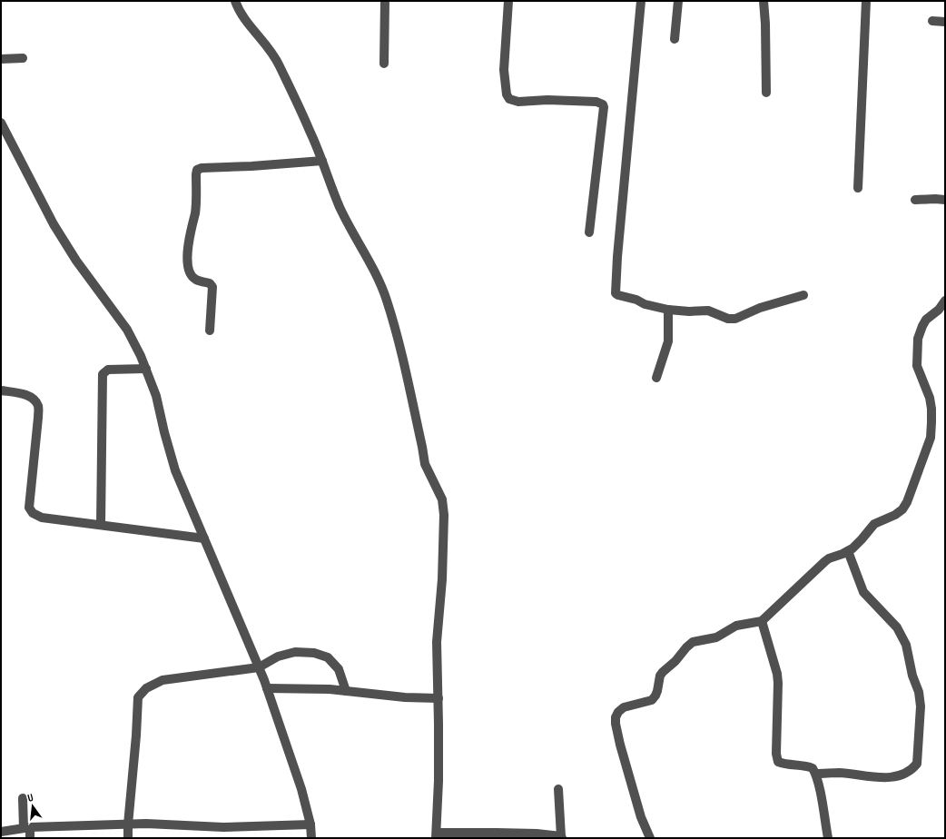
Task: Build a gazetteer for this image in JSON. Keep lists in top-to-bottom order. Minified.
{"north":"top"}
